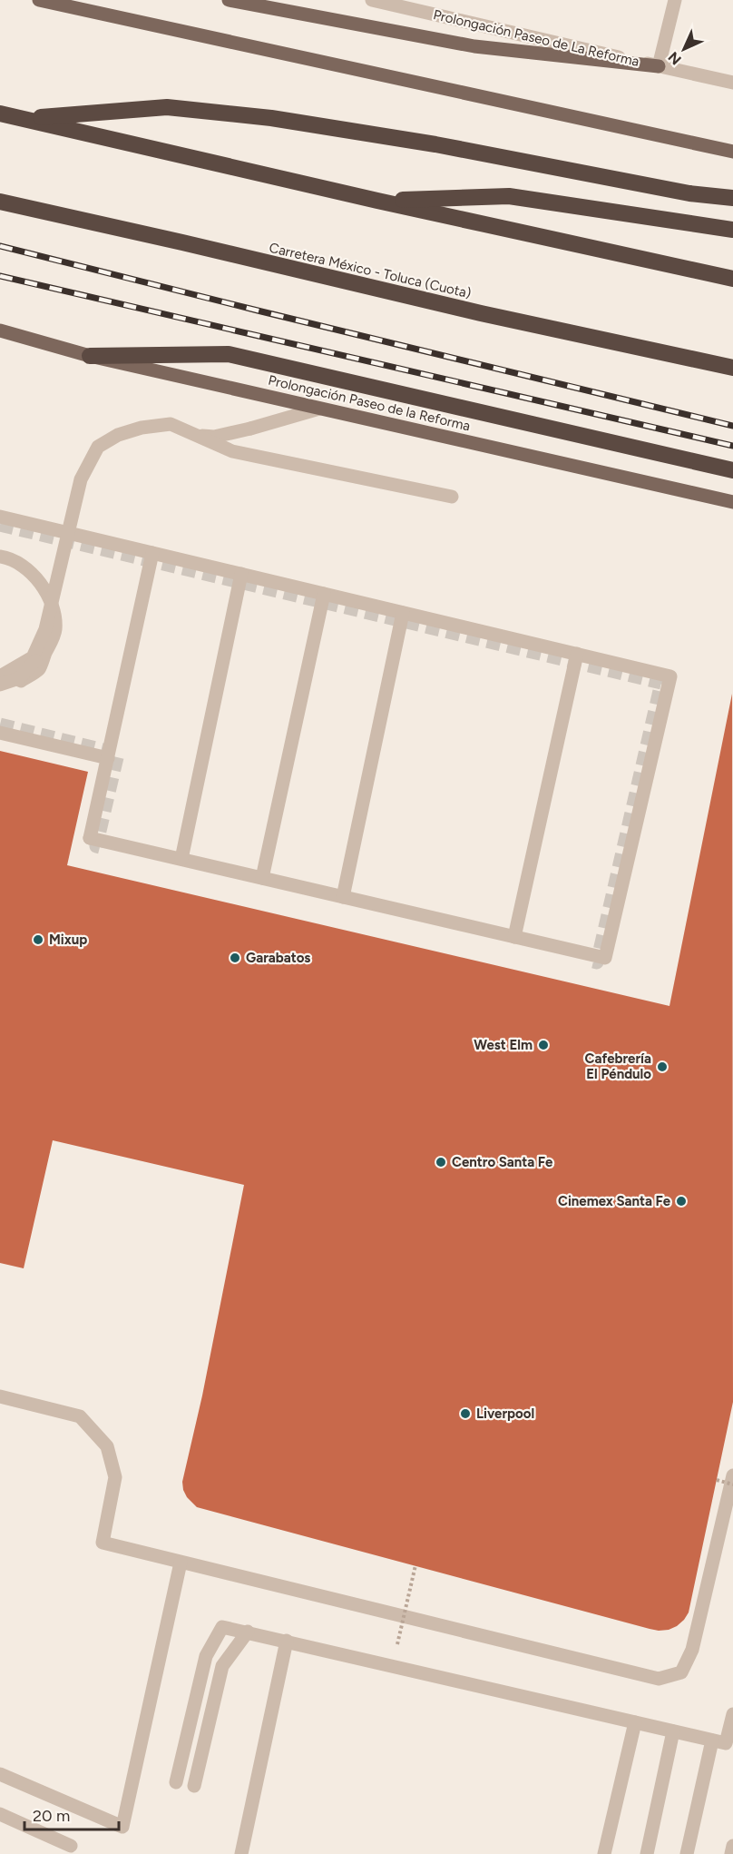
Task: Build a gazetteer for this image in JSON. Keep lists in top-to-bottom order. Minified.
{"streets":{"highway":["Carretera México - Toluca (Cuota)"],"main road":["Prolongación Paseo de la Reforma"],"street":["Prolongación Paseo de La Reforma"]},"places":["Mixup","Garabatos","West Elm","Cafebrería El Péndulo","Centro Santa Fe","Cinemex Santa Fe","Liverpool"],"scale_bar":"20 m","north":"bottom left"}
